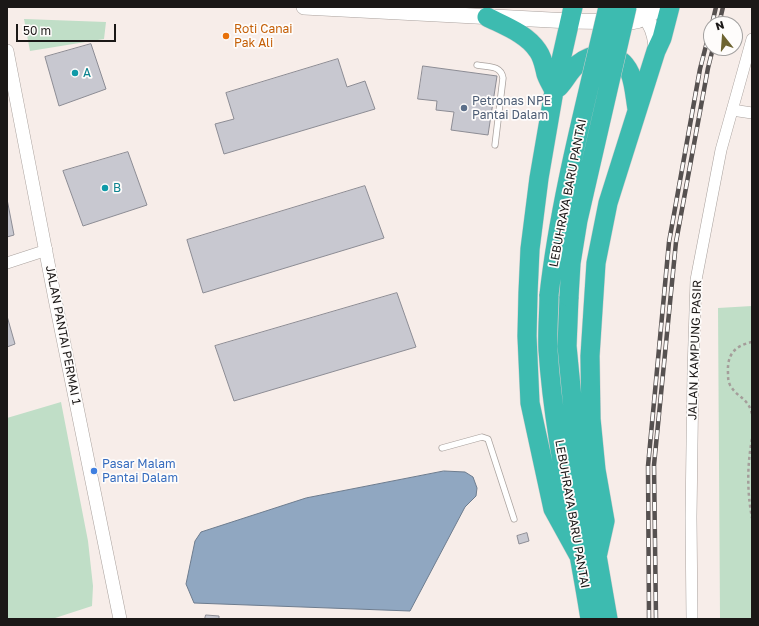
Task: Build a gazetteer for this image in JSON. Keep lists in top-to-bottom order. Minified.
{"streets":{"highway":["LEBUHRAYA BARU PANTAI"],"street":["JALAN PANTAI PERMAI 1","JALAN KAMPUNG PASIR"]},"places":["Roti Canai Pak Ali","A","Petronas NPE Pantai Dalam","B","Pasar Malam Pantai Dalam"],"scale_bar":"50 m","north":"top"}
